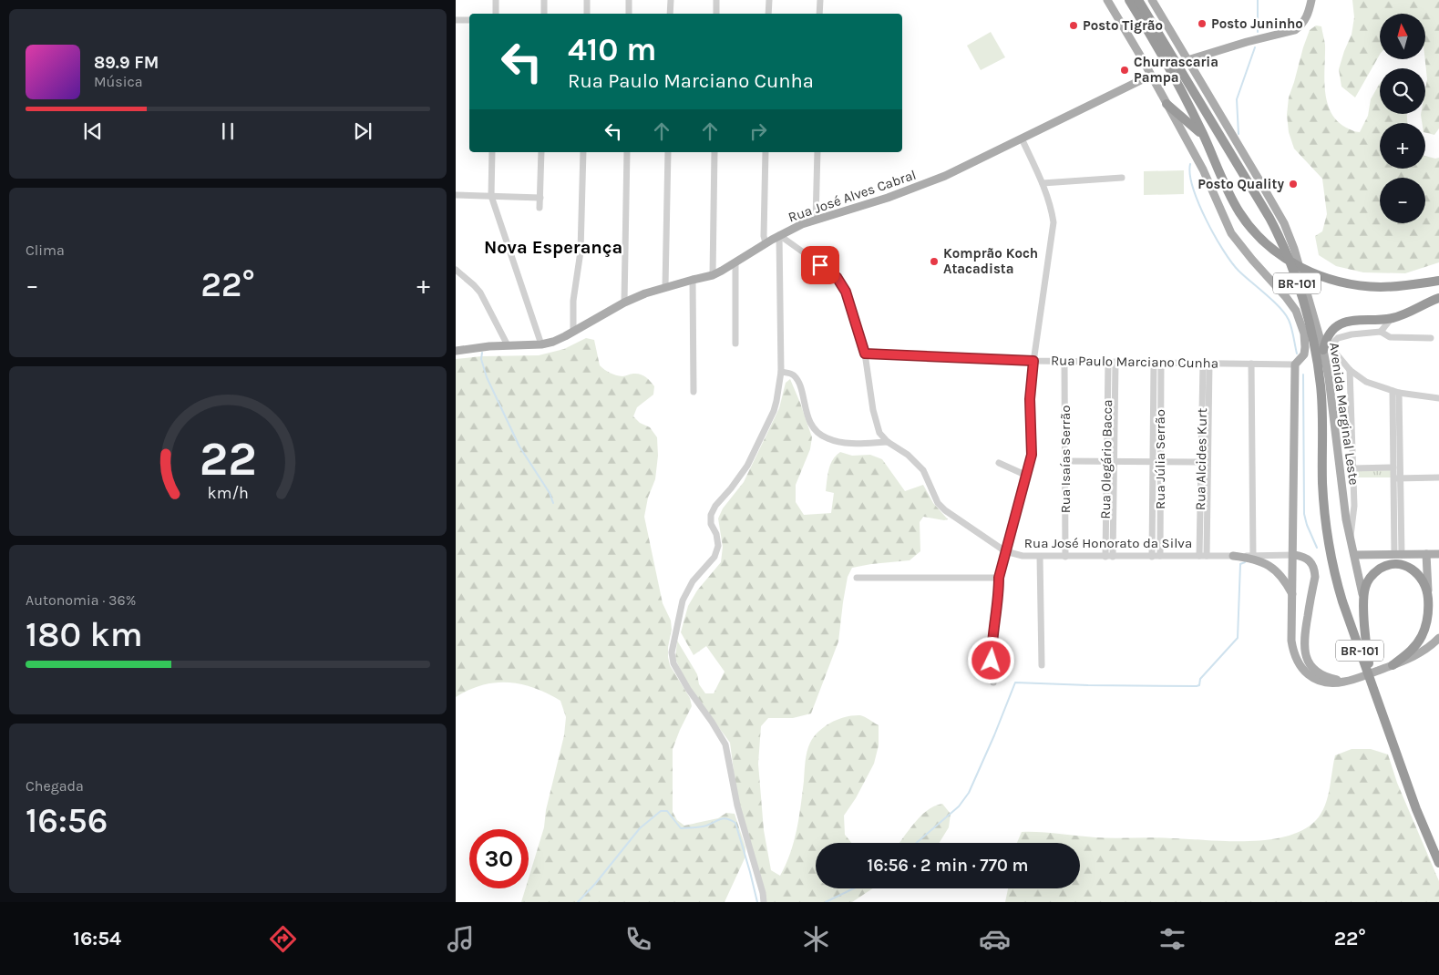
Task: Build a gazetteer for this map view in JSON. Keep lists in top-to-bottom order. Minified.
{"streets":{"highway":["BR-101"],"main road":["Rua José Alves Cabral","Avenida Marginal Leste"],"street":["Rua Paulo Marciano Cunha","Rua Isaías Serrão","Rua Olegário Bacca","Rua Júlia Serrão","Rua Alcides Kurt","Rua José Honorato da Silva"]},"crossings":[["Rua José Alves Cabral","Rua José Honorato da Silva"],["Rua Paulo Marciano Cunha","Rua Isaías Serrão"],["Rua Paulo Marciano Cunha","Rua Olegário Bacca"],["Rua Paulo Marciano Cunha","Rua Júlia Serrão"],["Rua Paulo Marciano Cunha","Rua Alcides Kurt"],["Rua Paulo Marciano Cunha","Rua José Honorato da Silva"],["Rua Isaías Serrão","Rua José Honorato da Silva"],["Rua Olegário Bacca","Rua José Honorato da Silva"],["Rua Júlia Serrão","Rua José Honorato da Silva"],["Rua Alcides Kurt","Rua José Honorato da Silva"]],"districts":["Nova Esperança"],"places":["Posto Juninho","Posto Tigrão","Churrascaria Pampa","Posto Quality","Komprão Koch Atacadista"],"north":"top","page":{"map_buttons":["+","−"],"turn":["410 m","Rua Paulo Marciano Cunha"],"song":["89.9 FM","Música"],"tile":["Clima",["Autonomia · 36%","180 km"],["Chegada","16:56"]],"heat":["−","22°","+"],"limit":"30","trip":"16:56 · 2 min · 770 m","tabs":["16:54","22°"],"gauge":["22","km/h"]}}
